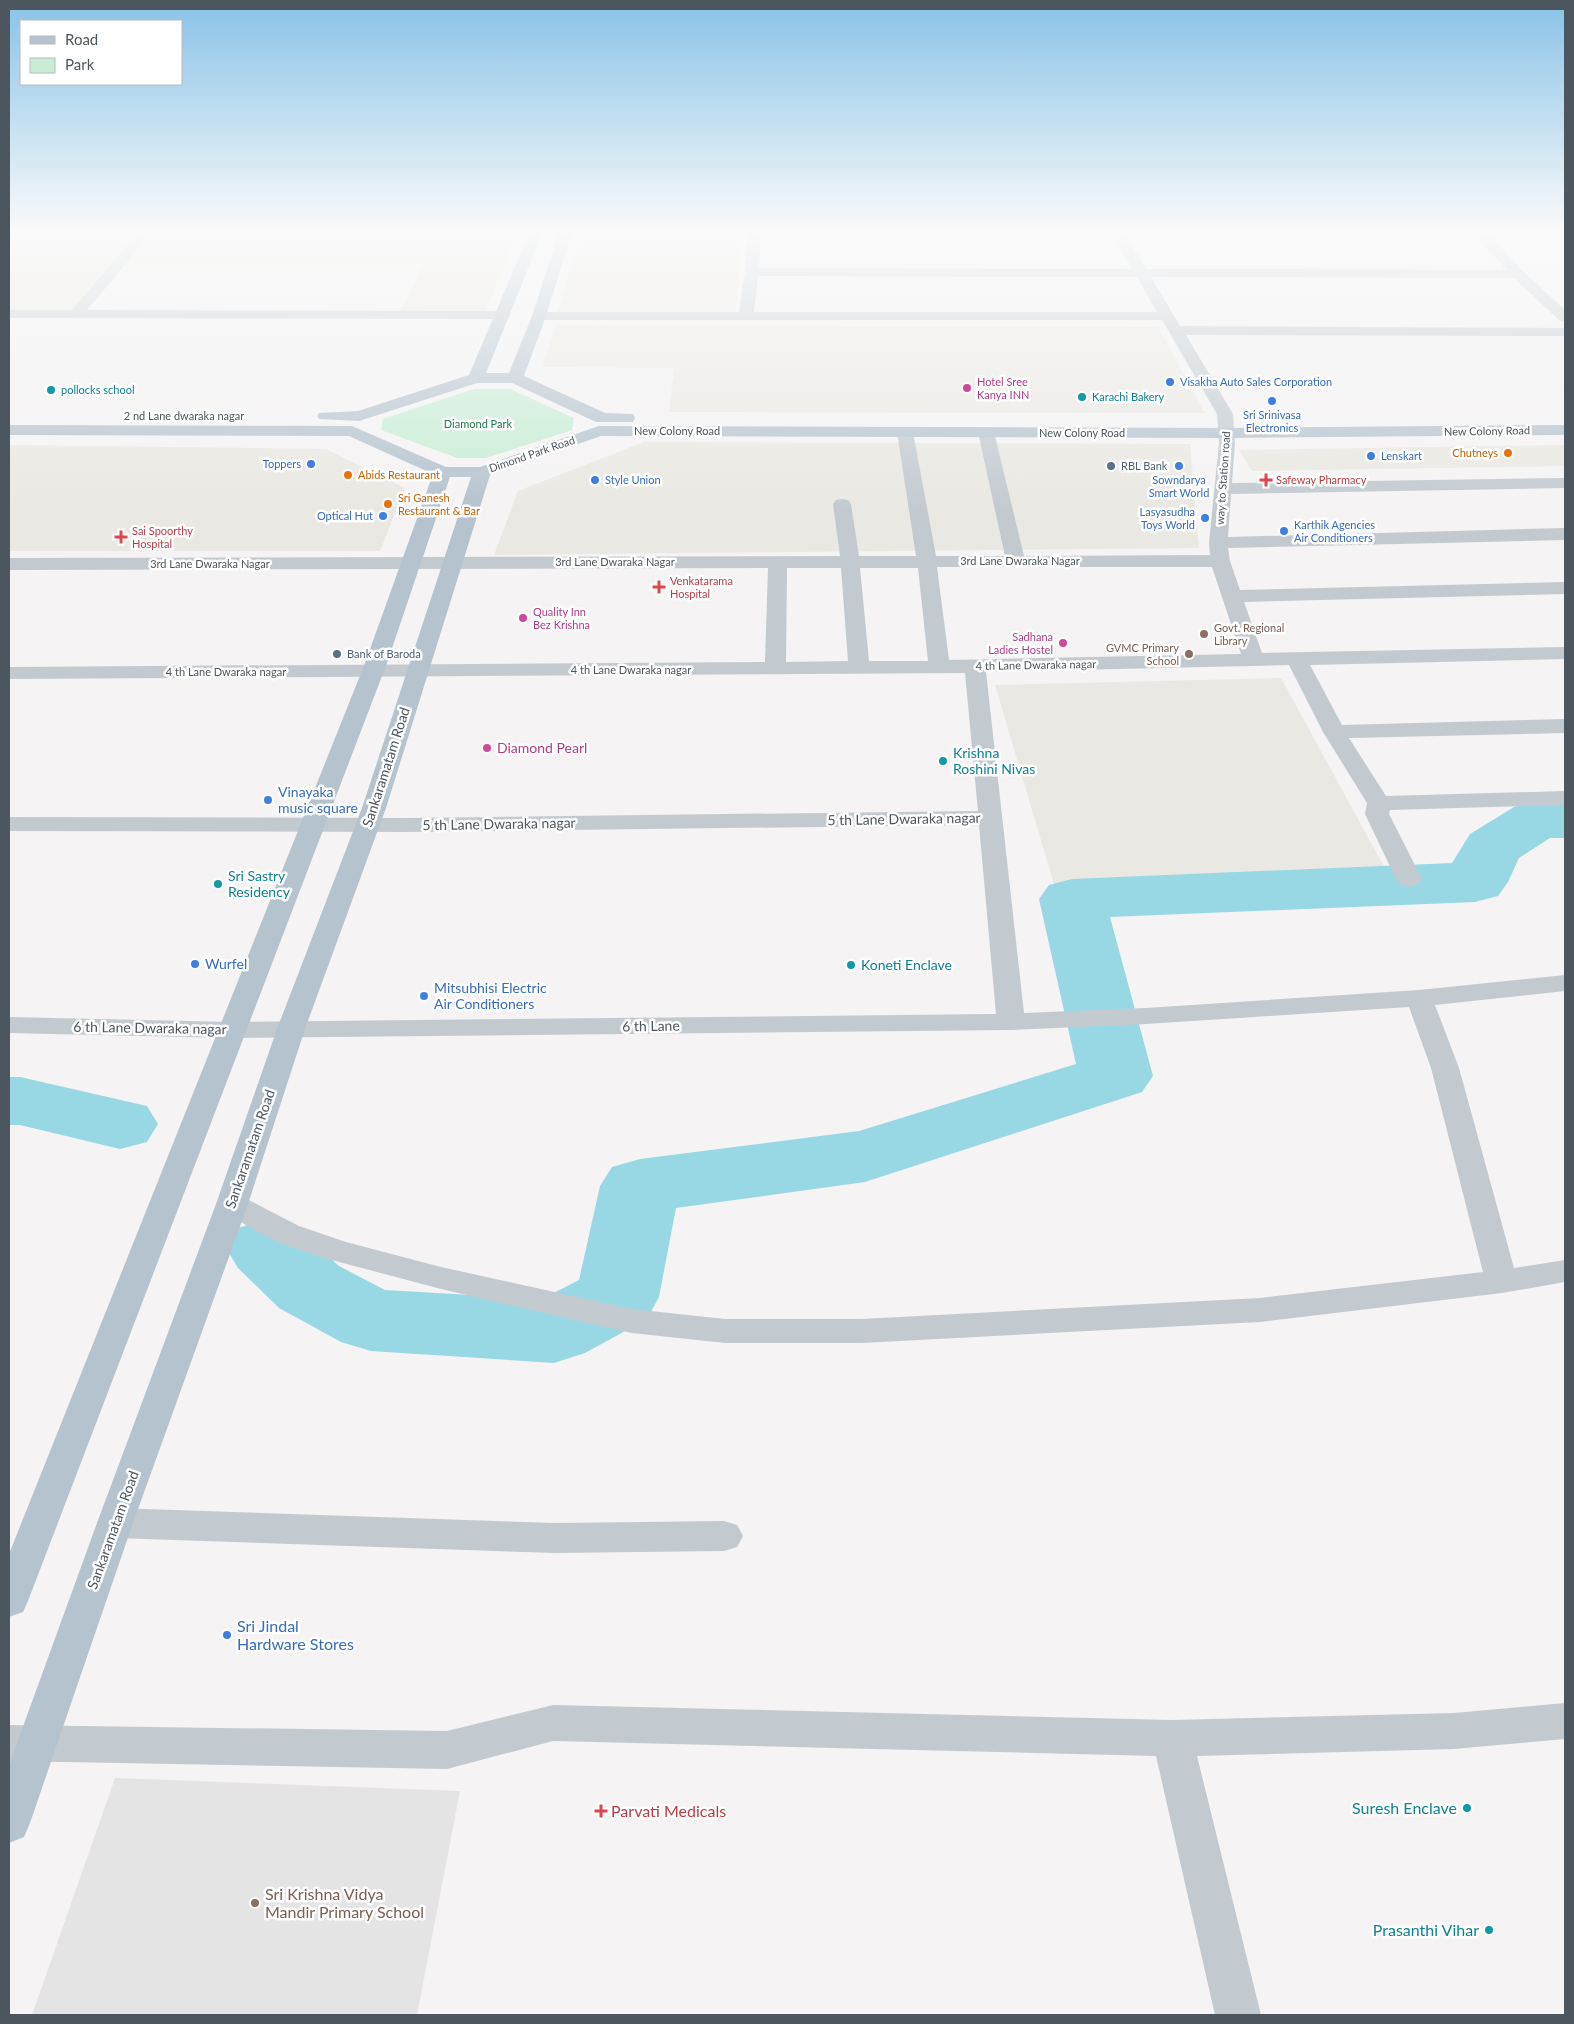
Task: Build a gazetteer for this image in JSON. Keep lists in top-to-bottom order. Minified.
{"streets":{"main road":["2 nd Lane dwaraka nagar","New Colony Road","Dimond Park Road","Sankaramatam Road"],"street":["way to Station road","3rd Lane Dwaraka Nagar","4 th Lane Dwaraka nagar","5 th Lane Dwaraka nagar","6 th Lane","6 th Lane Dwaraka nagar"]},"crossings":[["2 nd Lane dwaraka nagar","Dimond Park Road"],["New Colony Road","Dimond Park Road"],["New Colony Road","way to Station road"],["Dimond Park Road","Sankaramatam Road"],["way to Station road","3rd Lane Dwaraka Nagar"],["way to Station road","4 th Lane Dwaraka nagar"],["3rd Lane Dwaraka Nagar","Sankaramatam Road"],["4 th Lane Dwaraka nagar","Sankaramatam Road"],["Sankaramatam Road","5 th Lane Dwaraka nagar"],["Sankaramatam Road","6 th Lane"],["Sankaramatam Road","6 th Lane Dwaraka nagar"],["6 th Lane","6 th Lane Dwaraka nagar"]],"parks":["Diamond Park"],"places":{"other":["Visakha Auto Sales Corporation","Hotel Sree Kanya INN","pollocks school","Karachi Bakery","Sri Srinivasa Electronics","Chutneys","Lenskart","Toppers","RBL Bank","Sowndarya Smart World","Abids Restaurant","Style Union","Sri Ganesh Restaurant & Bar","Optical Hut","Lasyasudha Toys World","Karthik Agencies Air Conditioners","Quality Inn Bez Krishna","Govt. Regional Library","Sadhana Ladies Hostel","Bank of Baroda","GVMC Primary School","Diamond Pearl","Krishna Roshini Nivas","Vinayaka music square","Sri Sastry Residency","Wurfel","Koneti Enclave","Mitsubhisi Electric Air Conditioners","Sri Jindal Hardware Stores","Suresh Enclave","Sri Krishna Vidya Mandir Primary School","Prasanthi Vihar"],"health":["Safeway Pharmacy","Sai Spoorthy Hospital","Venkatarama Hospital","Parvati Medicals"]},"legend":["Road","Park"]}
